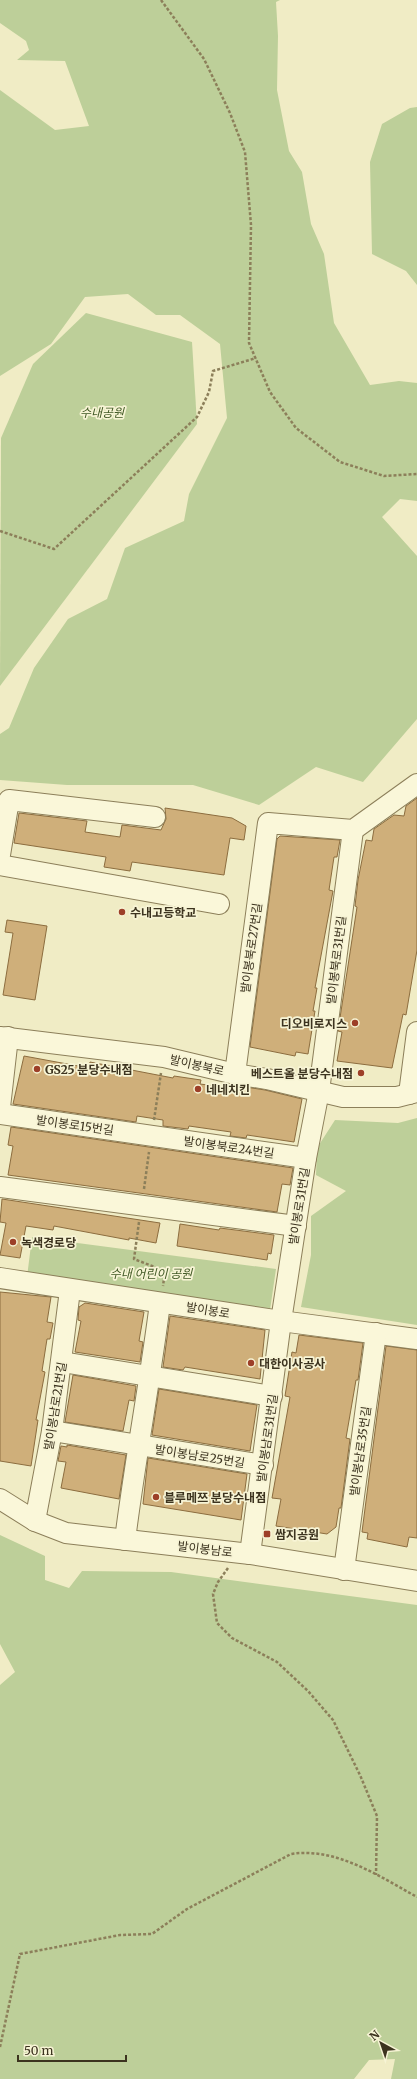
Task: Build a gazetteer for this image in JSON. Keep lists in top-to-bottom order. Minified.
{"streets":{"street":["발이봉북로27번길","발이봉북로31번길","발이봉북로","발이봉로15번길","발이봉북로24번길","발이봉로31번길","발이봉로","발이봉남로21번길","발이봉남로31번길","발이봉남로35번길","발이봉남로25번길","발이봉남로"]},"crossings":[["발이봉북로27번길","발이봉북로31번길"],["발이봉북로27번길","발이봉북로"],["발이봉북로31번길","발이봉북로"],["발이봉북로31번길","발이봉로31번길"],["발이봉북로","발이봉로31번길"],["발이봉로15번길","발이봉북로24번길"],["발이봉북로24번길","발이봉로31번길"],["발이봉로31번길","발이봉로"],["발이봉로31번길","발이봉남로31번길"],["발이봉로","발이봉남로21번길"],["발이봉로","발이봉남로31번길"],["발이봉로","발이봉남로35번길"],["발이봉로","발이봉남로25번길"],["발이봉남로21번길","발이봉남로25번길"],["발이봉남로21번길","발이봉남로"],["발이봉남로31번길","발이봉남로25번길"],["발이봉남로31번길","발이봉남로"],["발이봉남로35번길","발이봉남로"],["발이봉남로25번길","발이봉남로"]],"parks":["수내공원","수내 어린이 공원"],"places":{"other":["수내고등학교","디오비로지스","GS25 분당수내점","베스트올 분당수내점","네네치킨","녹색경로당","대한이사공사","블루메쯔 분당수내점"],"transit":["쌈지공원"]},"scale_bar":"50 m","north":"top left"}
